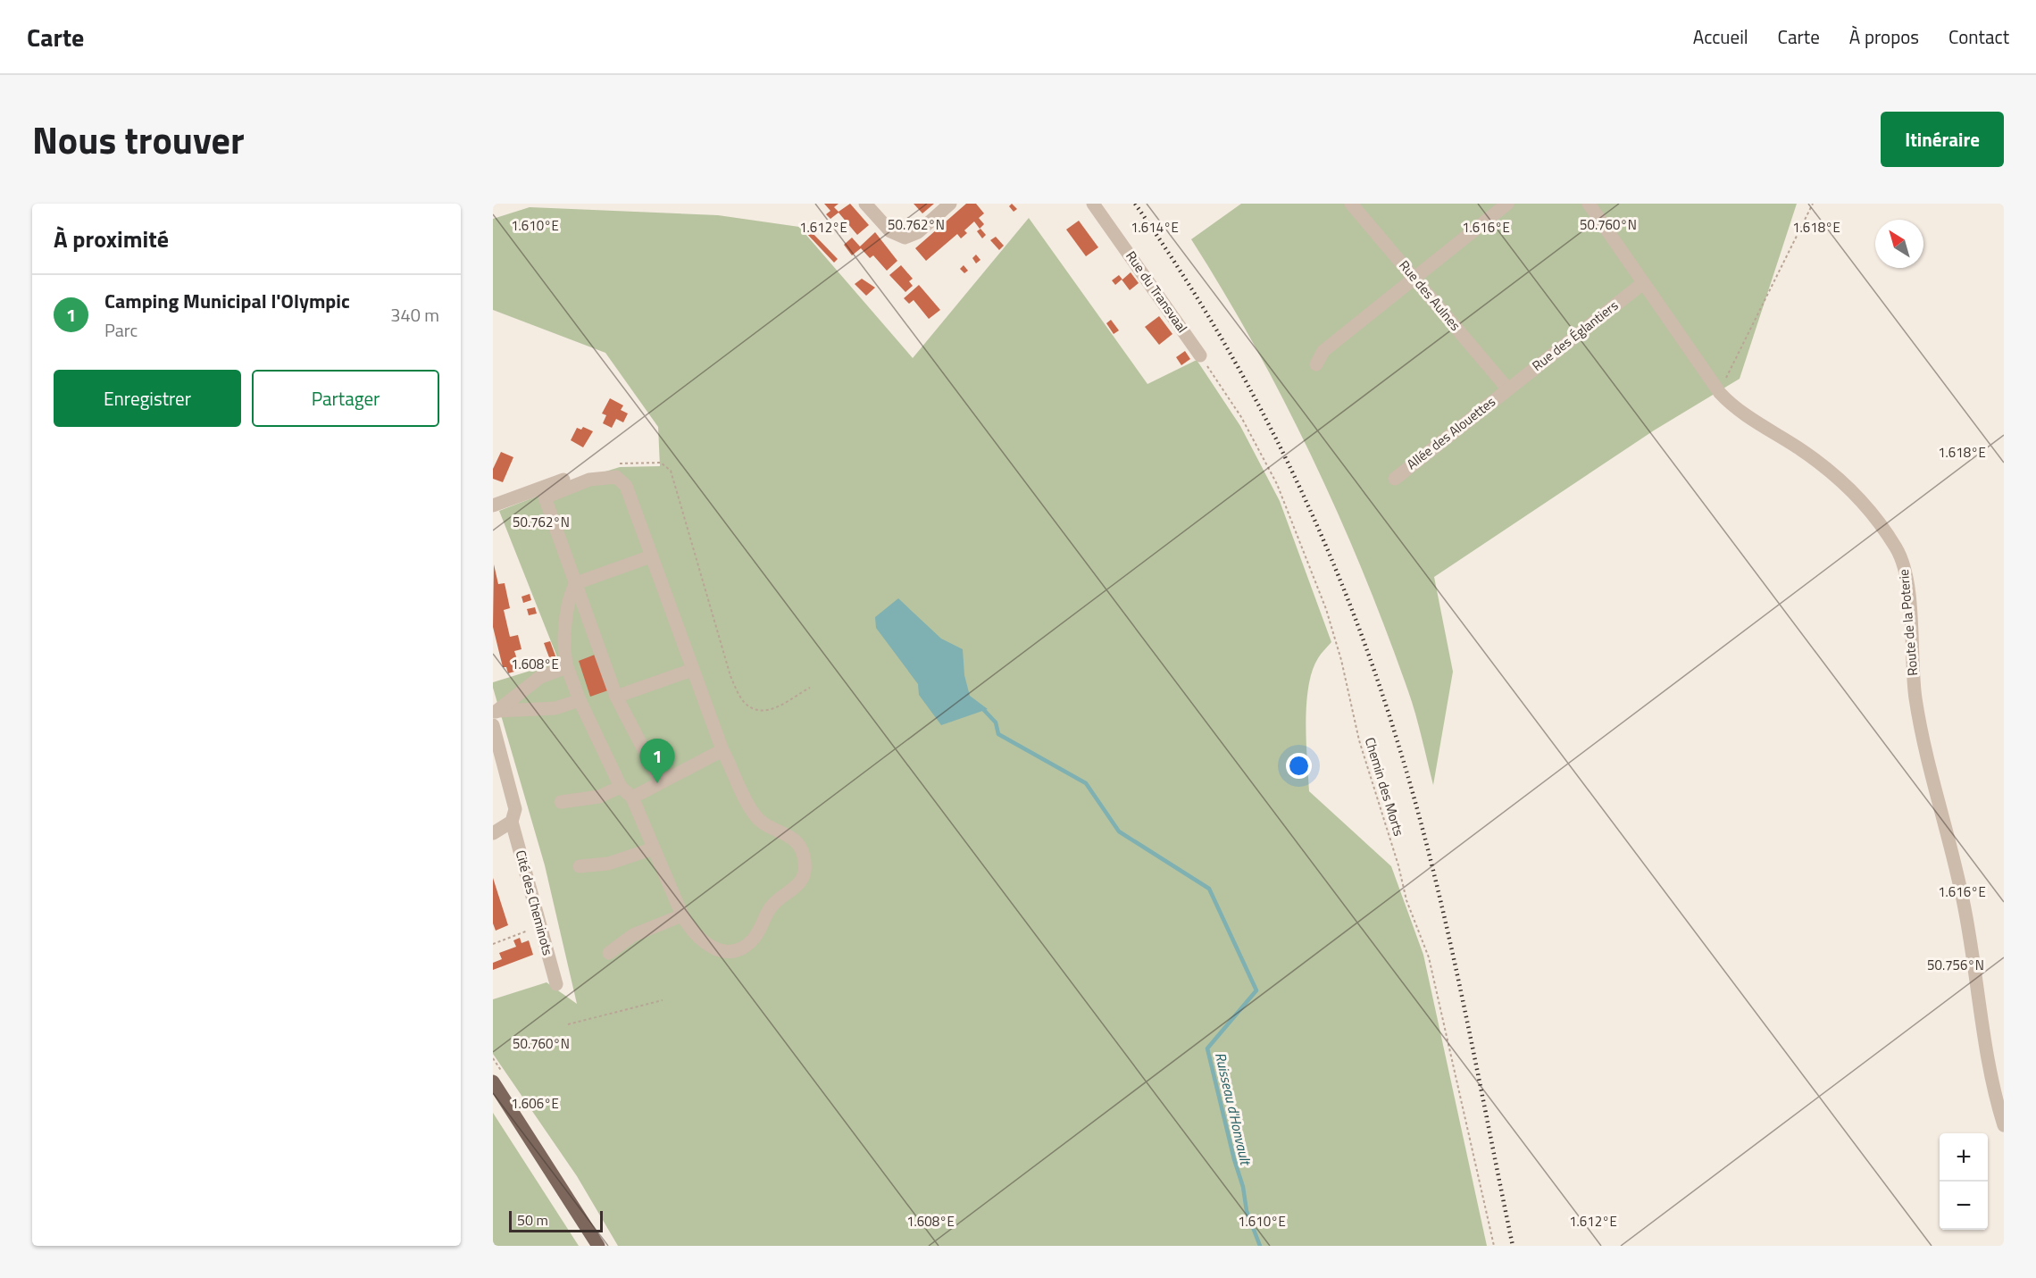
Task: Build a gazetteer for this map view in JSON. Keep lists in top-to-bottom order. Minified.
{"streets":{"street":["Rue du Transvaal","Rue des Aulnes","Rue des Églantiers","Allée des Alouettes","Route de la Poterie","Cité des Cheminots"],"path":["Chemin des Morts"]},"crossings":[["Rue du Transvaal","Chemin des Morts"],["Rue des Aulnes","Rue des Églantiers"],["Rue des Aulnes","Allée des Alouettes"],["Rue des Églantiers","Allée des Alouettes"],["Rue des Églantiers","Route de la Poterie"]],"water":["Ruisseau d'Honvault"],"scale_bar":"50 m","north":"top left","page":{"header":"Carte","nav":["Accueil","Carte","À propos","Contact"],"title":"Nous trouver","buttons":["Itinéraire",["Enregistrer","Partager"]],"heading":"À proximité","list":[{"mark":"1","name":"Camping Municipal l'Olympic","note":"Parc","value":"340 m"}],"pins":"1","map_buttons":["+","−"],"scale":"50 m"},"coordinates":["50.762°N","50.760°N","1.610°E","1.612°E","1.614°E","1.616°E","1.618°E","1.608°E","50.756°N","1.606°E"]}
